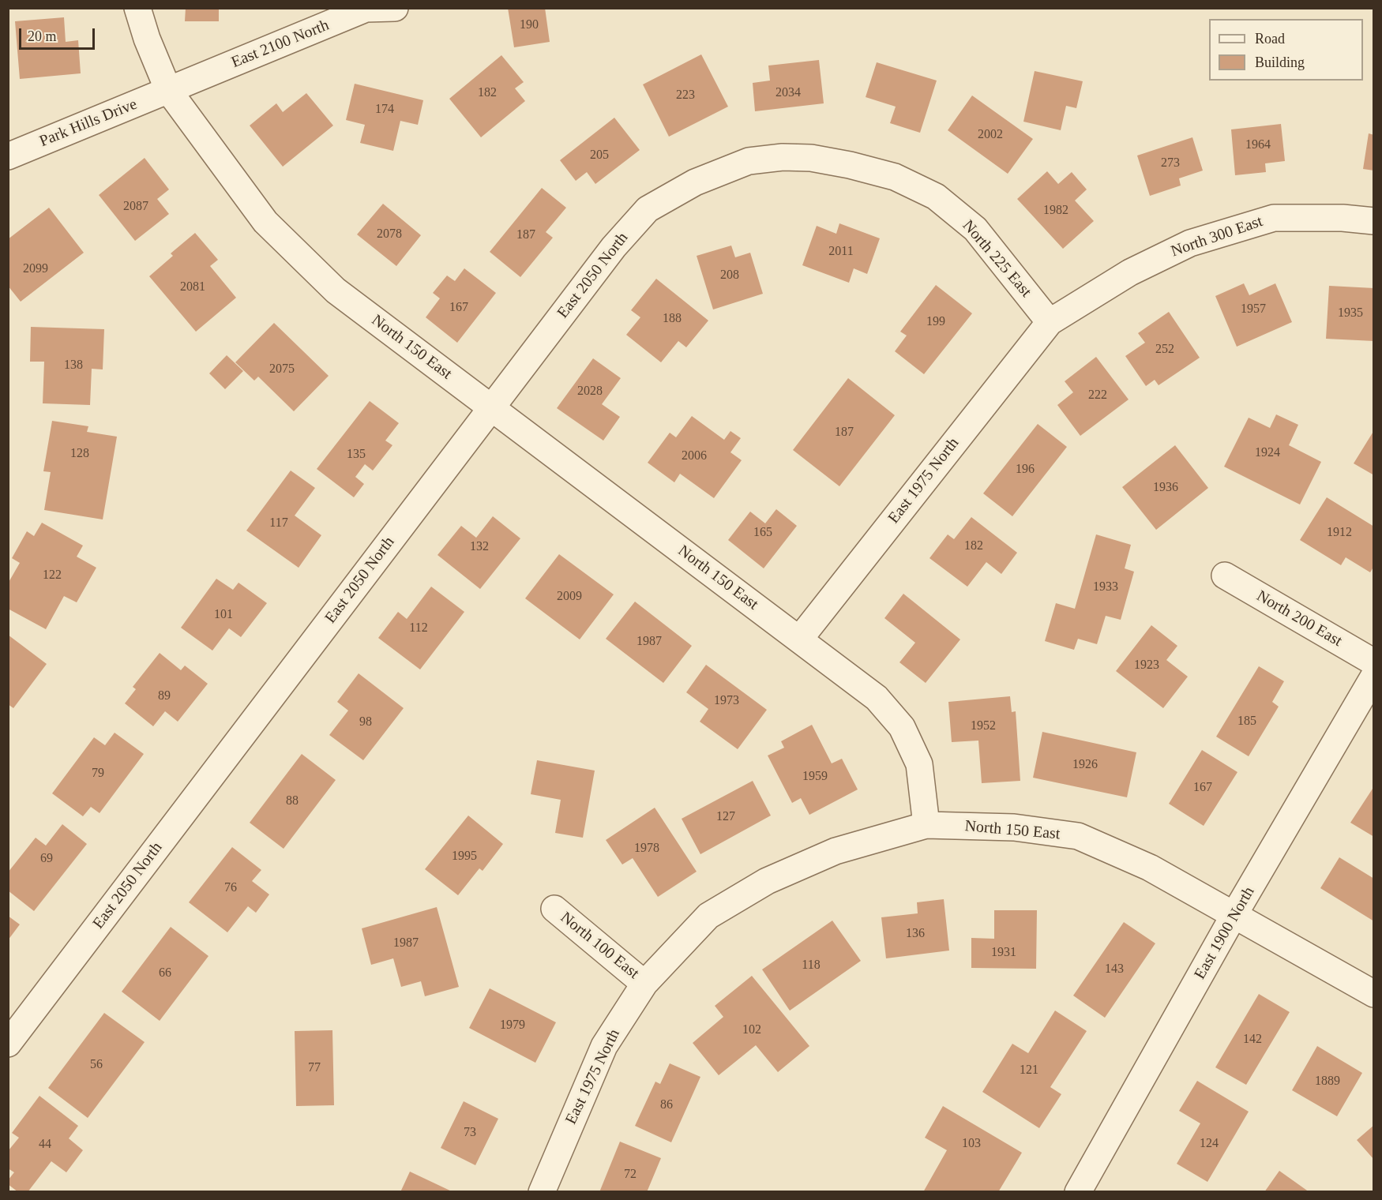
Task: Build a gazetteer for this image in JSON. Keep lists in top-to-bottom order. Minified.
{"streets":{"street":["East 2100 North","Park Hills Drive","North 300 East","North 225 East","East 2050 North","North 150 East","East 1975 North","North 200 East","East 1900 North","North 100 East"]},"crossings":[["East 2100 North","Park Hills Drive"],["East 2100 North","North 150 East"],["Park Hills Drive","North 150 East"],["North 300 East","North 225 East"],["North 300 East","East 1975 North"],["North 225 East","East 2050 North"],["North 225 East","East 1975 North"],["East 2050 North","North 150 East"],["North 150 East","East 1975 North"],["North 150 East","East 1900 North"],["East 1975 North","North 100 East"]],"house_numbers":["190","182","2034","223","174","2002","1964","205","273","2087","1982","2078","187","2011","2099","208","2081","167","1957","1935","188","199","252","138","2075","2028","222","187","1924","128","135","2006","196","1936","117","165","1912","182","132","122","1933","2009","101","112","1987","1923","89","1973","185","98","1952","1926","79","1959","167","88","127","1978","1995","69","76","136","1987","1931","118","143","66","1979","102","142","56","77","121","1889","86","73","103","124","44","72"],"legend":["Road","Building"],"scale_bar":"20 m"}
